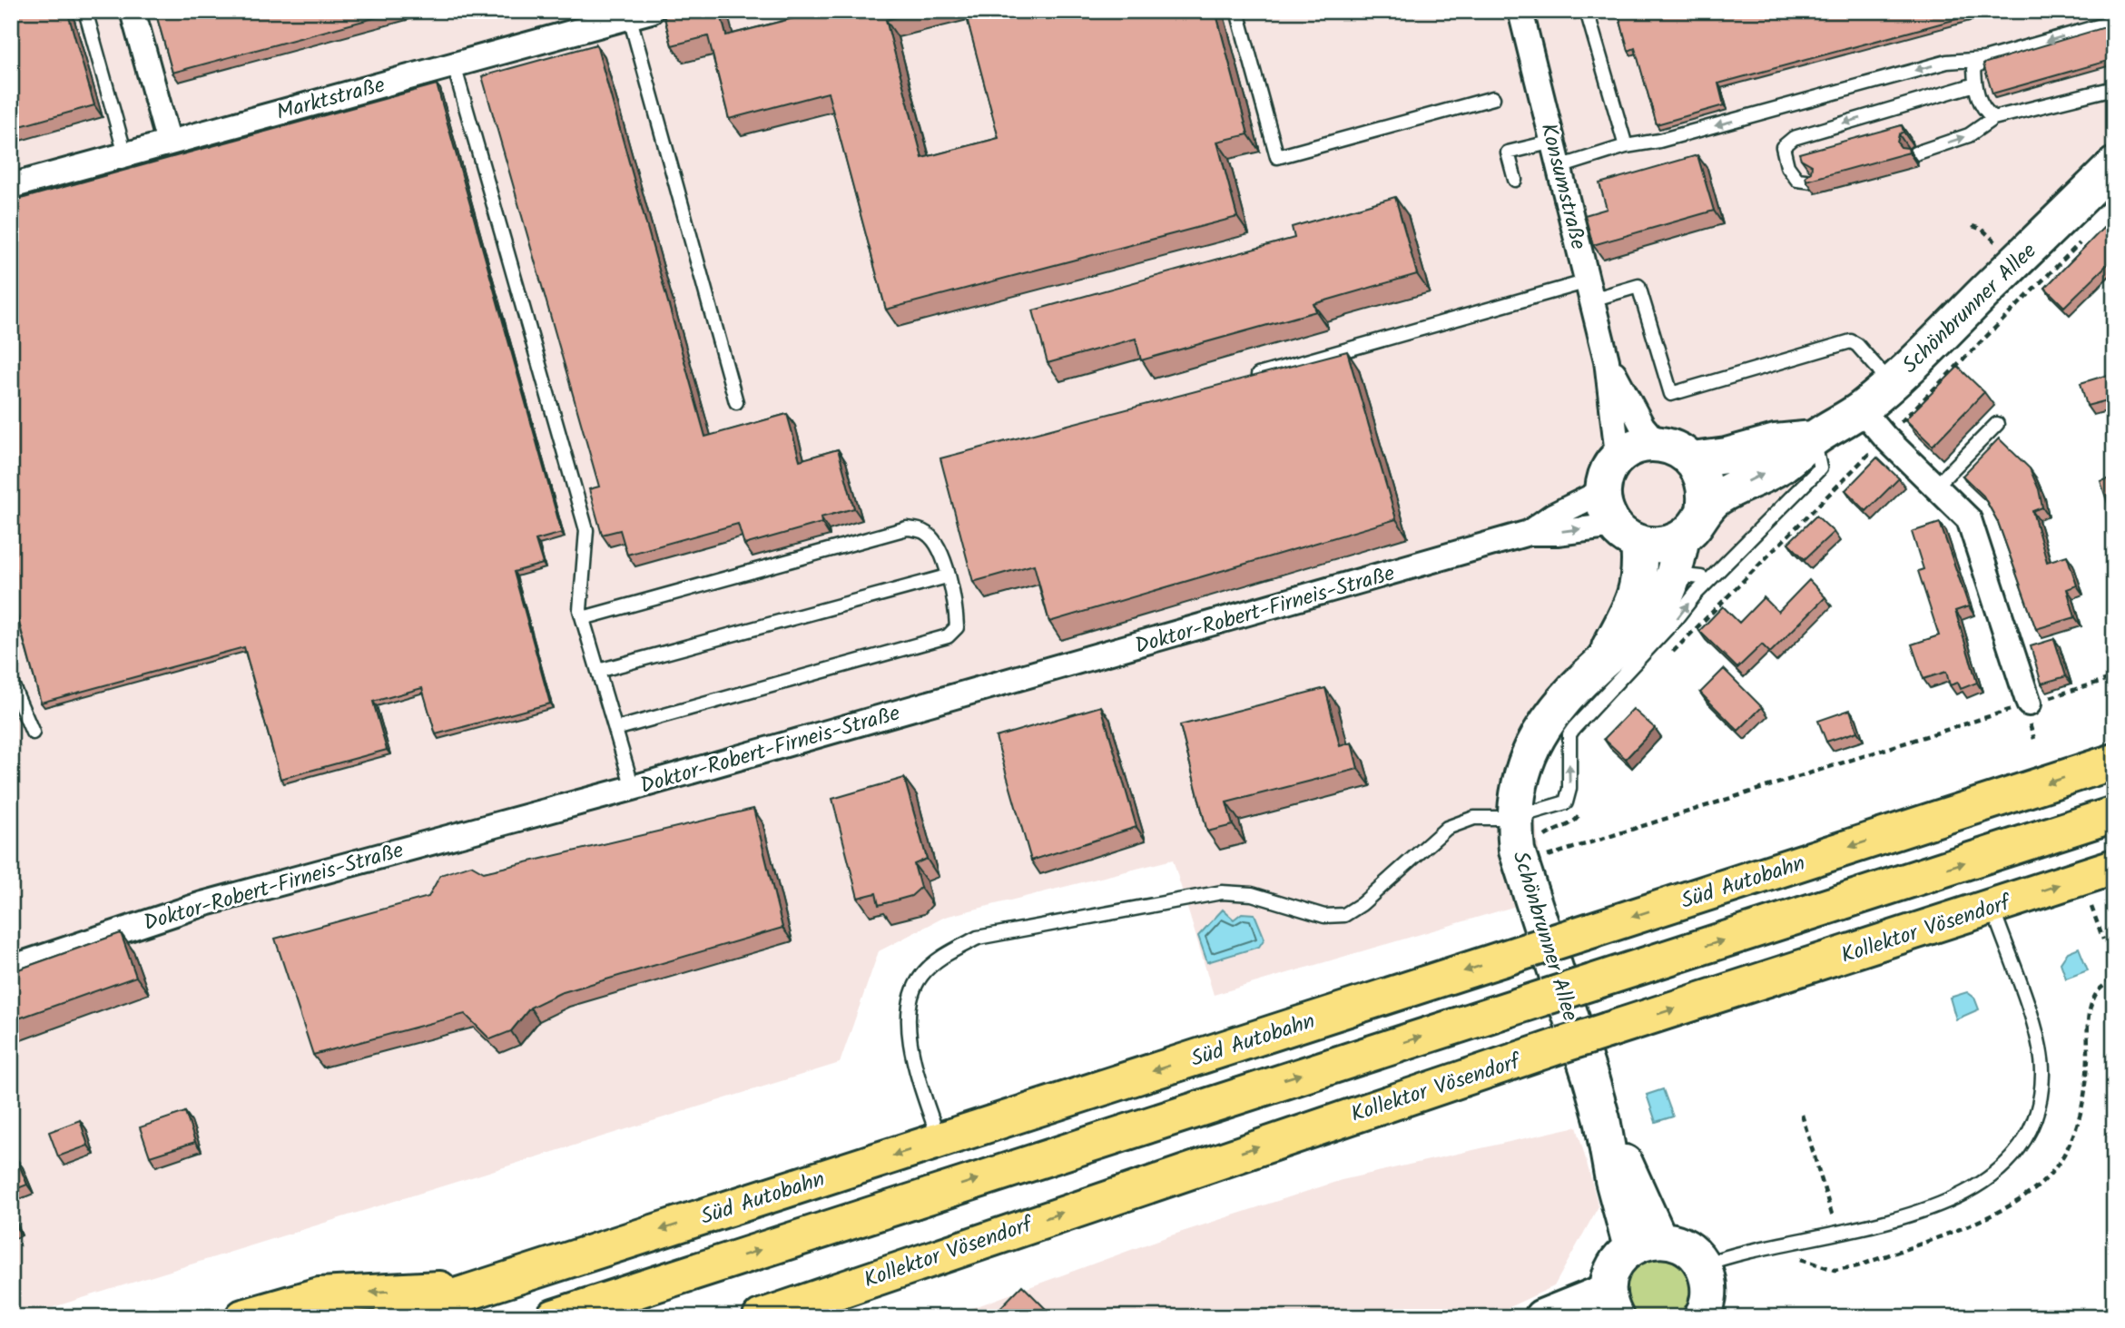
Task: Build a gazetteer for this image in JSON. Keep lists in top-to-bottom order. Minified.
{"streets":{"highway":["Süd Autobahn","Kollektor Vösendorf"],"main road":["Schönbrunner Allee"],"street":["Marktstraße","Konsumstraße","Doktor-Robert-Firneis-Straße"]},"crossings":[["Konsumstraße","Schönbrunner Allee"],["Konsumstraße","Doktor-Robert-Firneis-Straße"],["Schönbrunner Allee","Doktor-Robert-Firneis-Straße"]]}
